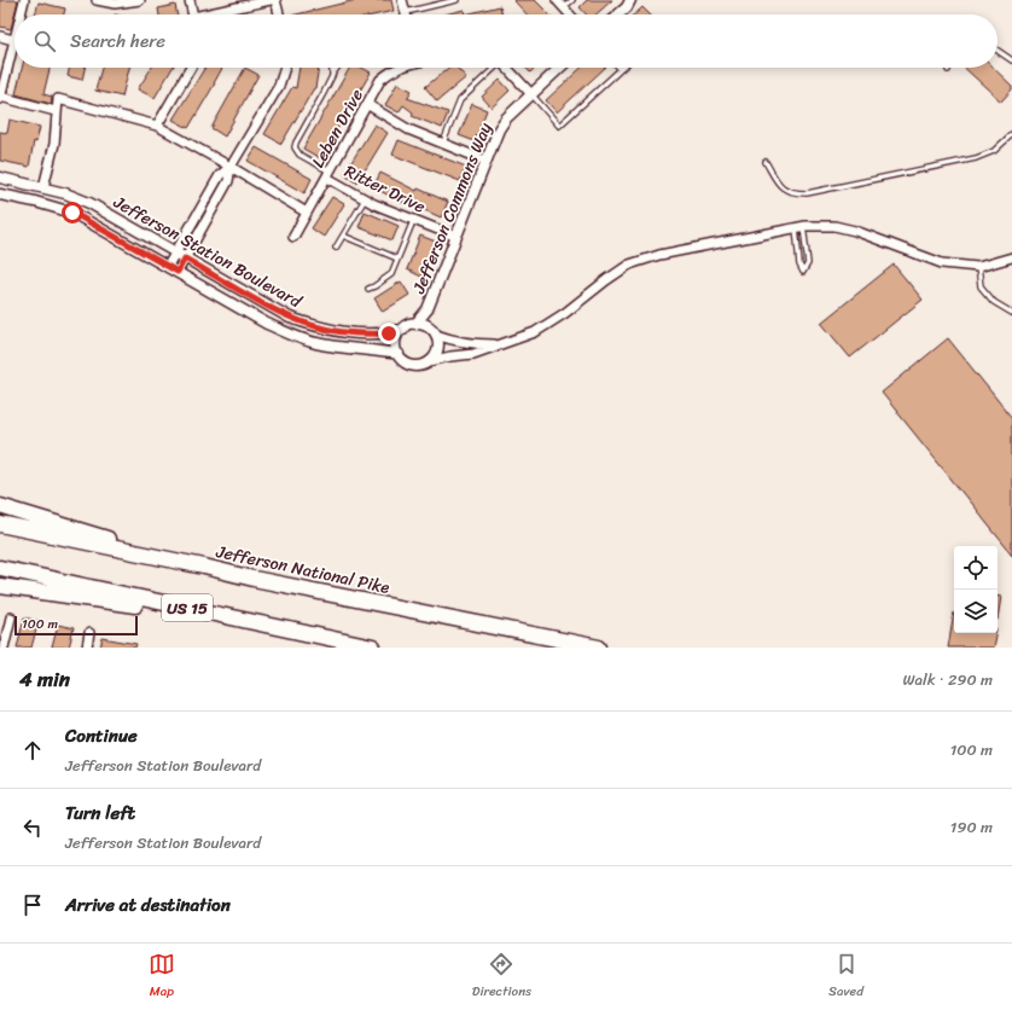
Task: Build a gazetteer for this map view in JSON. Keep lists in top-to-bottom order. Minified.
{"streets":{"highway":["Jefferson National Pike","US 15"],"street":["Leben Drive","Ritter Drive","Jefferson Commons Way","Jefferson Station Boulevard"]},"crossings":[["Leben Drive","Ritter Drive"],["Ritter Drive","Jefferson Commons Way"],["Jefferson Commons Way","Jefferson Station Boulevard"]],"scale_bar":"100 m","page":{"search":"Search here","scale":"100 m","heading":["4 min","Walk · 290 m"],"list":[["Continue","Jefferson Station Boulevard","100 m"],["Turn left","Jefferson Station Boulevard","190 m"],"Arrive at destination"],"nav":["Map","Directions","Saved"]}}
